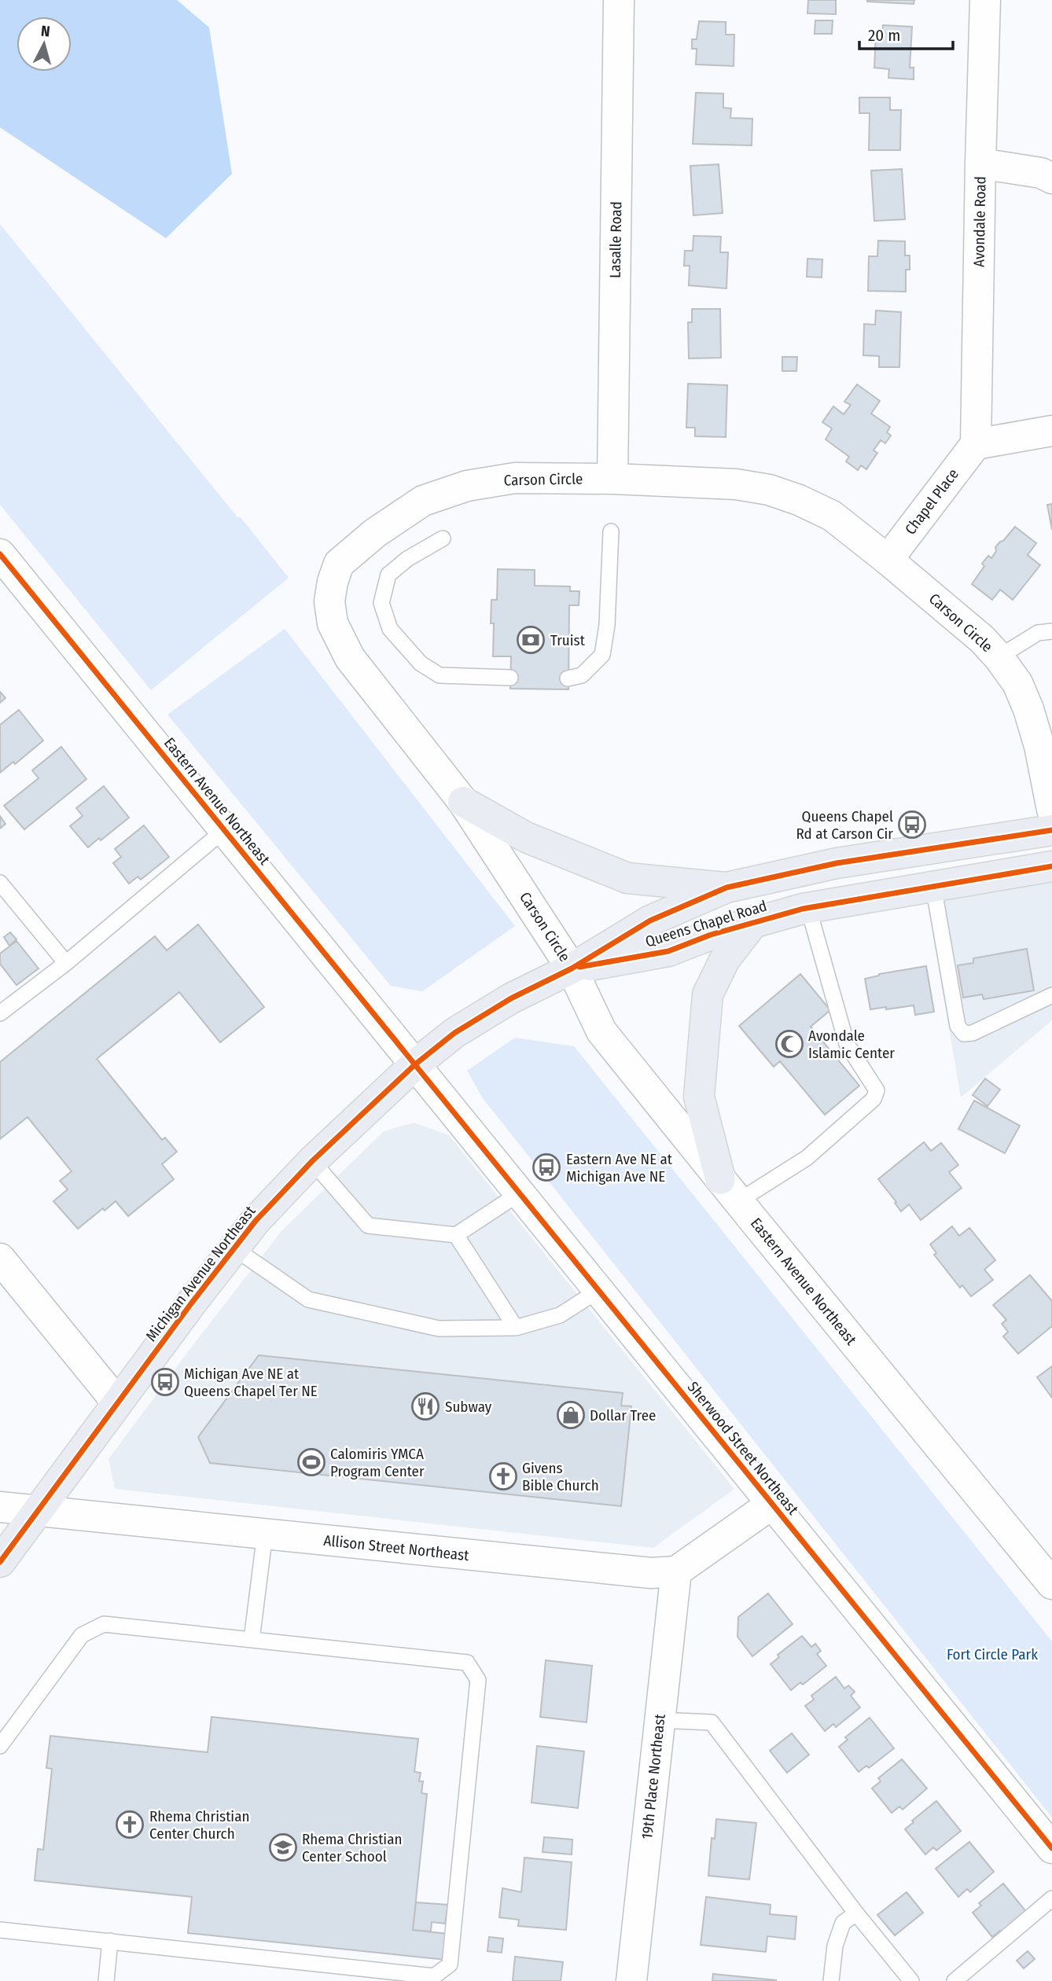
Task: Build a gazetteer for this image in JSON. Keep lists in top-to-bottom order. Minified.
{"streets":{"main road":["Queens Chapel Road","Michigan Avenue Northeast"],"street":["Avondale Road","Lasalle Road","Carson Circle","Chapel Place","Eastern Avenue Northeast","Sherwood Street Northeast","Allison Street Northeast","19th Place Northeast"]},"crossings":[["Avondale Road","Chapel Place"],["Lasalle Road","Carson Circle"],["Carson Circle","Chapel Place"],["Carson Circle","Eastern Avenue Northeast"],["Carson Circle","Queens Chapel Road"],["Carson Circle","Michigan Avenue Northeast"],["Eastern Avenue Northeast","Queens Chapel Road"],["Eastern Avenue Northeast","Michigan Avenue Northeast"],["Eastern Avenue Northeast","Sherwood Street Northeast"],["Queens Chapel Road","Michigan Avenue Northeast"],["Michigan Avenue Northeast","Sherwood Street Northeast"],["Michigan Avenue Northeast","Allison Street Northeast"],["Allison Street Northeast","19th Place Northeast"]],"parks":["Fort Circle Park"],"places":{"bank":["Truist"],"bus stop":["Queens Chapel Rd at Carson Cir","Eastern Ave NE at Michigan Ave NE","Michigan Ave NE at Queens Chapel Ter NE"],"mosque":["Avondale Islamic Center"],"restaurant":["Subway"],"shop":["Dollar Tree"],"sports":["Calomiris YMCA Program Center"],"church":["Givens Bible Church","Rhema Christian Center Church"],"school or university":["Rhema Christian Center School"]},"scale_bar":"20 m","north":"top"}
